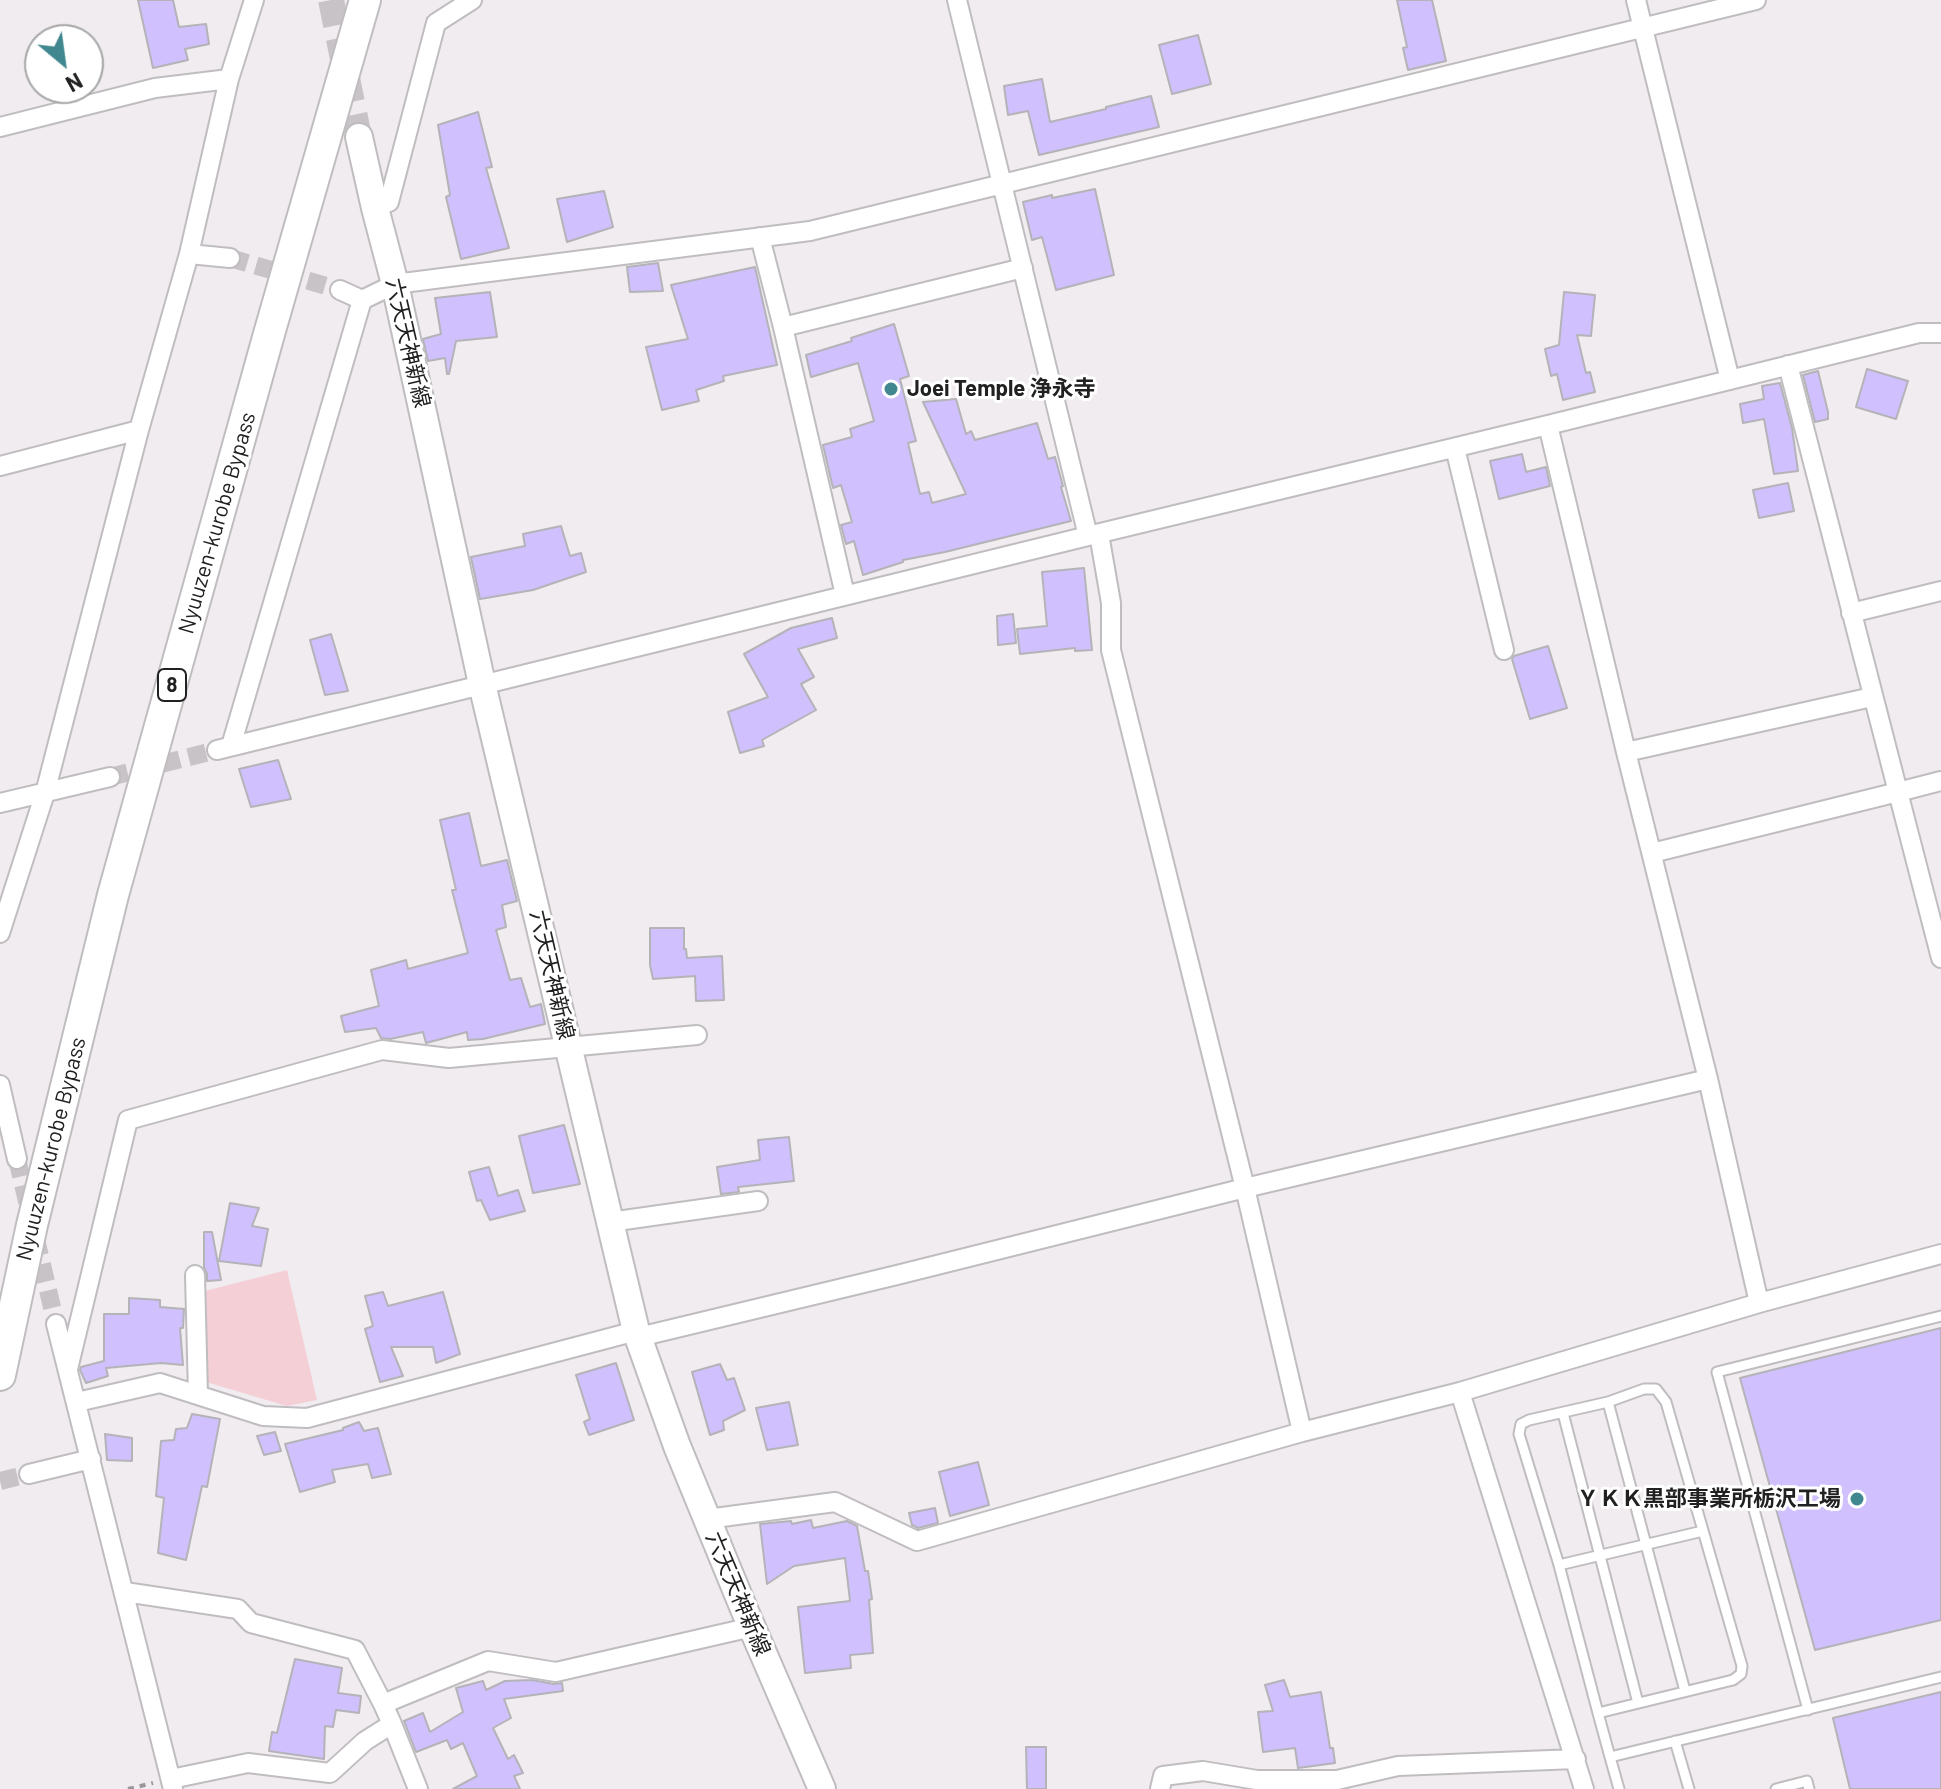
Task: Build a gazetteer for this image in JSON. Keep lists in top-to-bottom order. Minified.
{"streets":{"highway":["Nyuuzen-kurobe Bypass","8"],"main road":["六天天神新線"]},"places":["Joei Temple 浄永寺","ＹＫＫ黒部事業所栃沢工場"],"north":"bottom right"}
